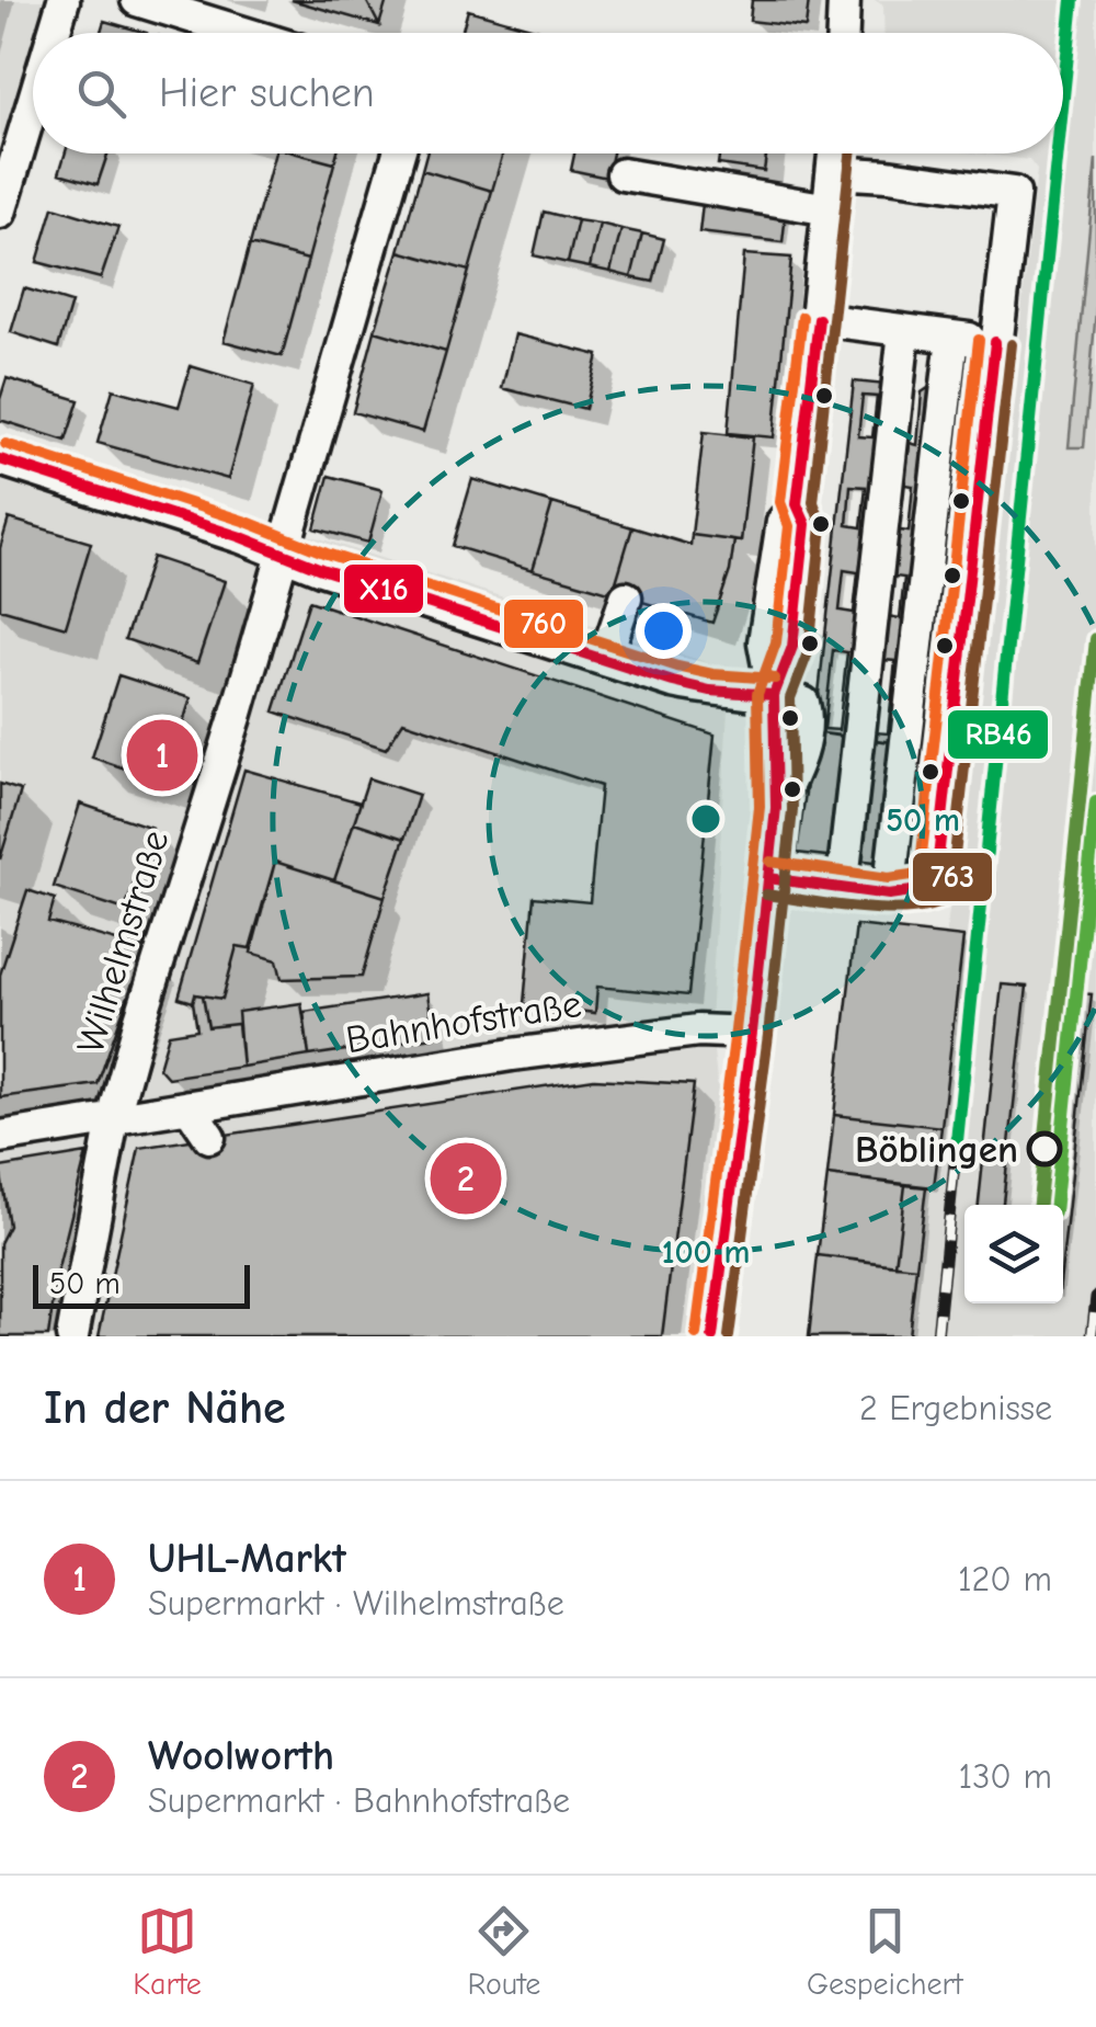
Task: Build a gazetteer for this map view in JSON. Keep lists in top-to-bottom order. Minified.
{"streets":{"street":["Wilhelmstraße","Bahnhofstraße"]},"crossings":[["Wilhelmstraße","Bahnhofstraße"]],"places":["Böblingen"],"lines":["transit line RB46","transit line 763","transit line 760","transit line X16"],"scale_bar":"50 m","page":{"search":"Hier suchen","pins":["1","2"],"scale":"50 m","heading":["In der Nähe","2 Ergebnisse"],"list":[{"mark":"1","name":"UHL-Markt","note":"Supermarkt · Wilhelmstraße","value":"120 m"},{"mark":"2","name":"Woolworth","note":"Supermarkt · Bahnhofstraße","value":"130 m"}],"nav":["Karte","Route","Gespeichert"]},"rings":["50 m","100 m"]}
